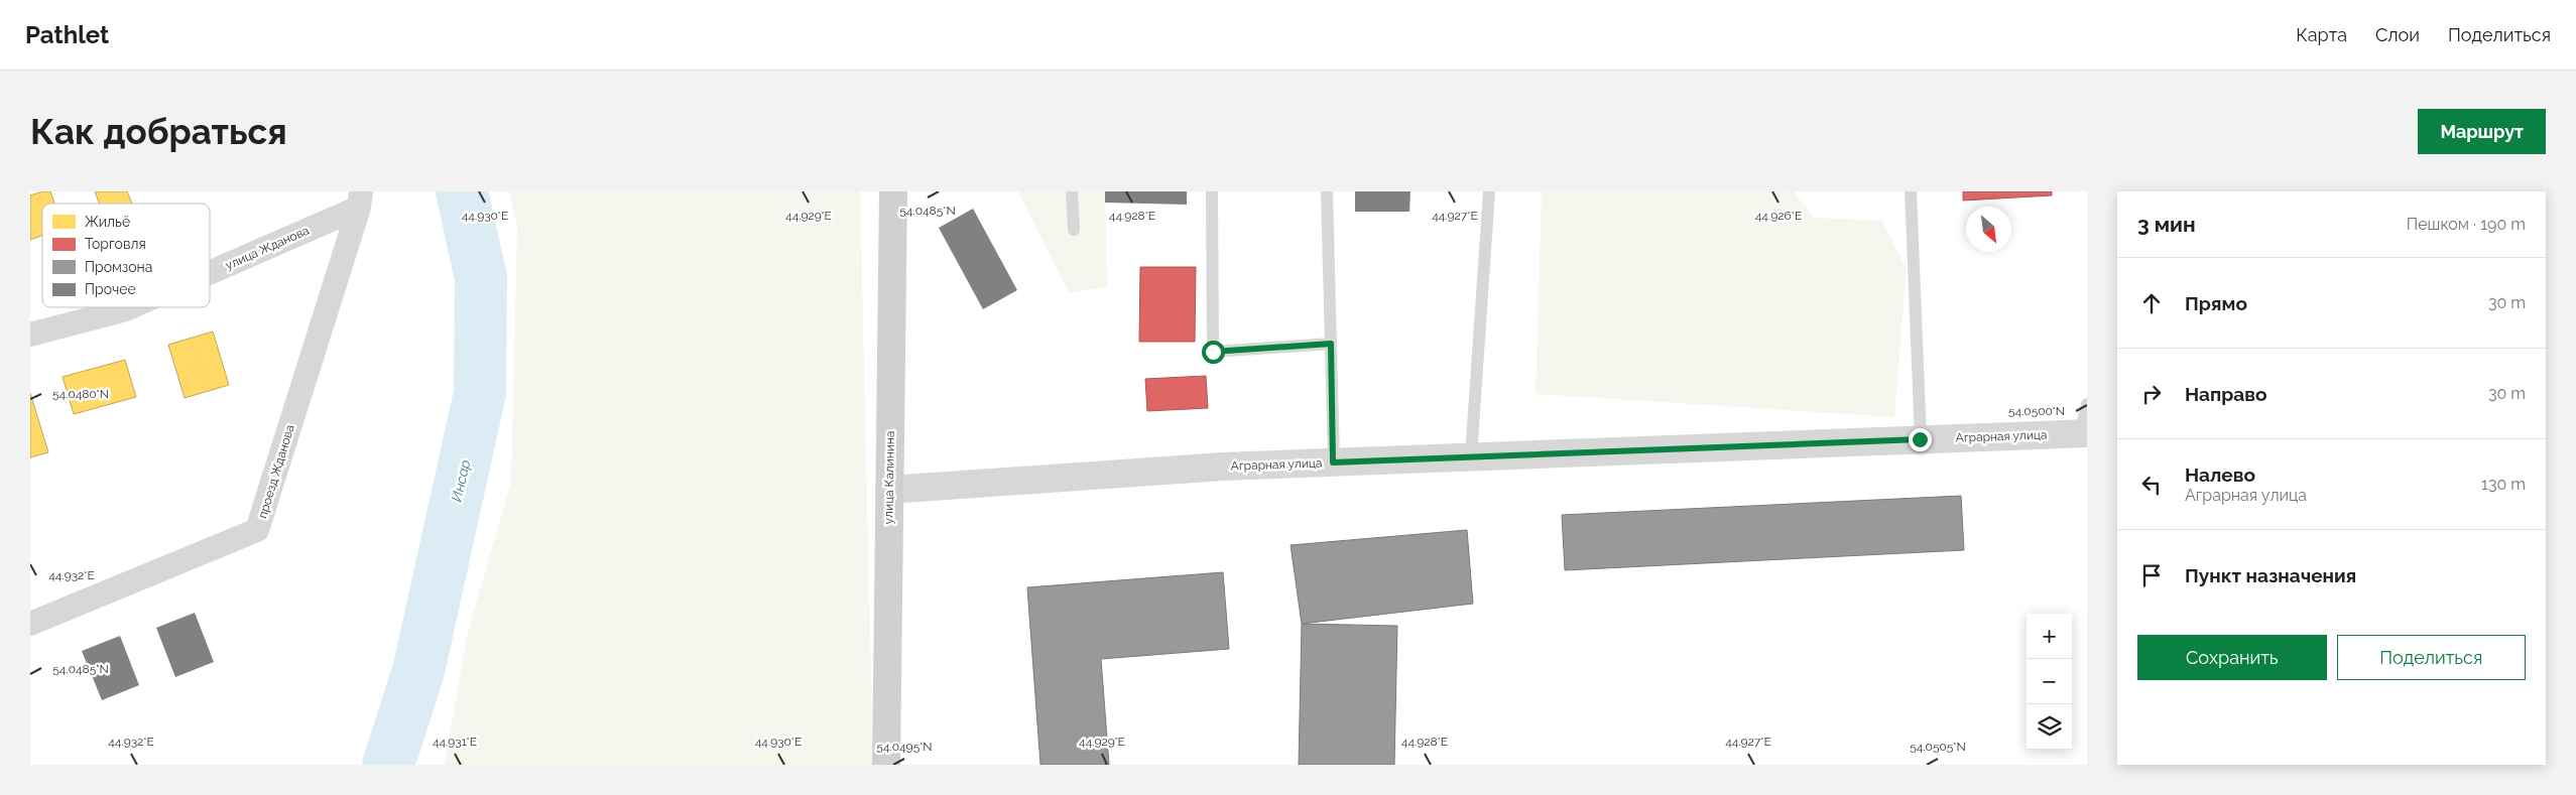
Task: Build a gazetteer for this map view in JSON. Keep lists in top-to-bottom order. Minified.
{"streets":{"main road":["улица Калинина"],"street":["улица Жданова","Аграрная улица","проезд Жданова"]},"crossings":[["улица Жданова","проезд Жданова"],["Аграрная улица","улица Калинина"]],"water":["Инсар"],"legend":["Жильё","Торговля","Промзона","Прочее"],"north":"bottom right","page":{"header":"Pathlet","nav":["Карта","Слои","Поделиться"],"buttons":["Маршрут",["Сохранить","Поделиться"]],"title":"Как добраться","heading":["3 мин","Пешком · 190 m"],"list":[["Прямо","30 m"],["Направо","30 m"],["Налево","Аграрная улица","130 m"],"Пункт назначения"],"map_buttons":["+","−"]},"coordinates":["54.0485°N","44.930°E","44.929°E","44.928°E","44.927°E","44.926°E","54.0480°N","54.0500°N","44.932°E","44.931°E","54.0495°N","54.0505°N"]}
